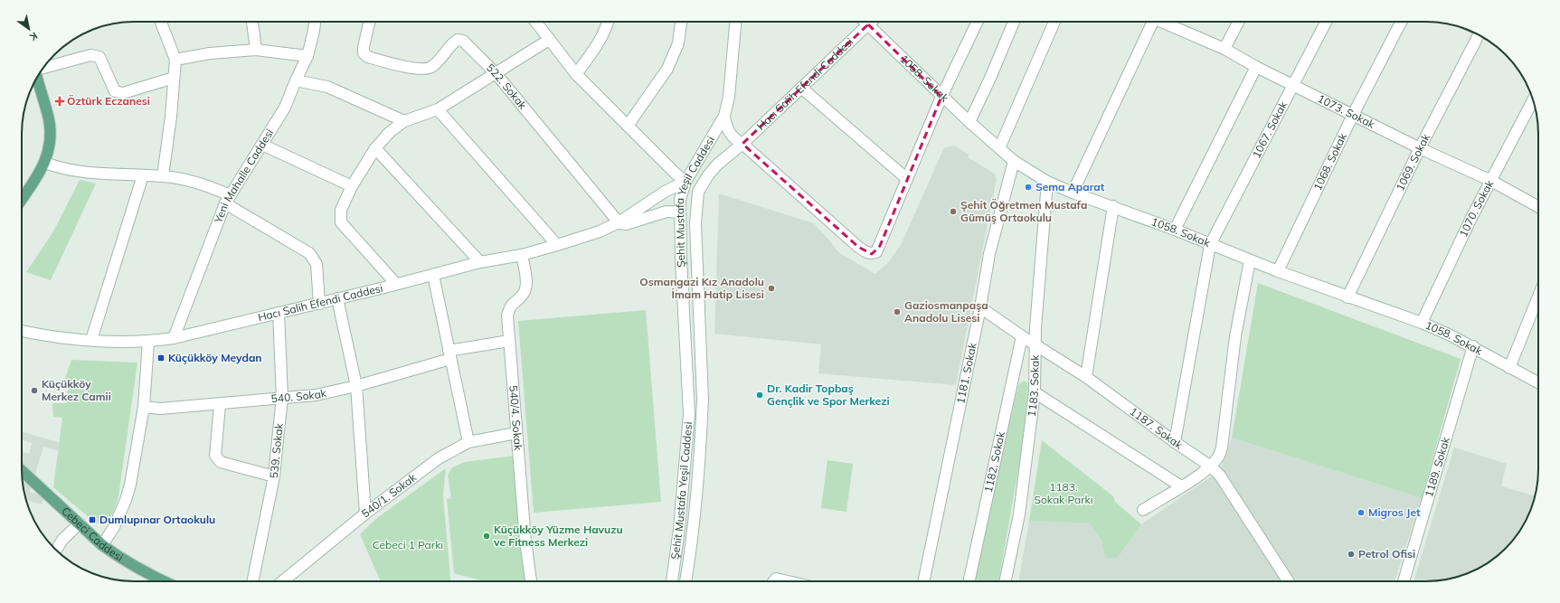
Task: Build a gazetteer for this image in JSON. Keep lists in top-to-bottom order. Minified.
{"streets":{"main road":["Cebeci Caddesi"],"street":["1058. Sokak","Hacı Salih Efendi Caddesi","522. Sokak","1073. Sokak","1067. Sokak","1068. Sokak","1069. Sokak","Yeni Mahalle Caddesi","Şehit Mustafa Yeşil Caddesi","1070. Sokak","1181. Sokak","1183. Sokak","540. Sokak","540/4. Sokak","1187. Sokak","539. Sokak","1182. Sokak","1189. Sokak","540/1. Sokak"]},"crossings":[["1058. Sokak","Hacı Salih Efendi Caddesi"],["1058. Sokak","1067. Sokak"],["1058. Sokak","1068. Sokak"],["1058. Sokak","1069. Sokak"],["1058. Sokak","1070. Sokak"],["1058. Sokak","1181. Sokak"],["1058. Sokak","1183. Sokak"],["1058. Sokak","1189. Sokak"],["Hacı Salih Efendi Caddesi","522. Sokak"],["Hacı Salih Efendi Caddesi","Yeni Mahalle Caddesi"],["Hacı Salih Efendi Caddesi","Şehit Mustafa Yeşil Caddesi"],["Hacı Salih Efendi Caddesi","540/4. Sokak"],["Hacı Salih Efendi Caddesi","539. Sokak"],["1073. Sokak","1067. Sokak"],["1073. Sokak","1068. Sokak"],["1073. Sokak","1069. Sokak"],["1073. Sokak","1070. Sokak"],["1067. Sokak","1187. Sokak"],["1181. Sokak","1187. Sokak"],["1183. Sokak","1187. Sokak"],["540. Sokak","540/4. Sokak"],["540. Sokak","539. Sokak"],["540/4. Sokak","540/1. Sokak"],["1187. Sokak","1182. Sokak"]],"parks":["1183. Sokak Parkı","Cebeci 1 Parkı"],"places":{"health":["Öztürk Eczanesi"],"other":["Sema Aparat","Şehit Öğretmen Mustafa Gümüş Ortaokulu","Osmangazi Kız Anadolu İmam Hatip Lisesi","Gaziosmanpaşa Anadolu Lisesi","Küçükköy Merkez Camii","Dr. Kadir Topbaş Gençlik ve Spor Merkezi","Migros Jet","Küçükköy Yüzme Havuzu ve Fitness Merkezi","Petrol Ofisi"],"transit":["Küçükköy Meydan","Dumlupınar Ortaokulu"]},"north":"bottom right"}
